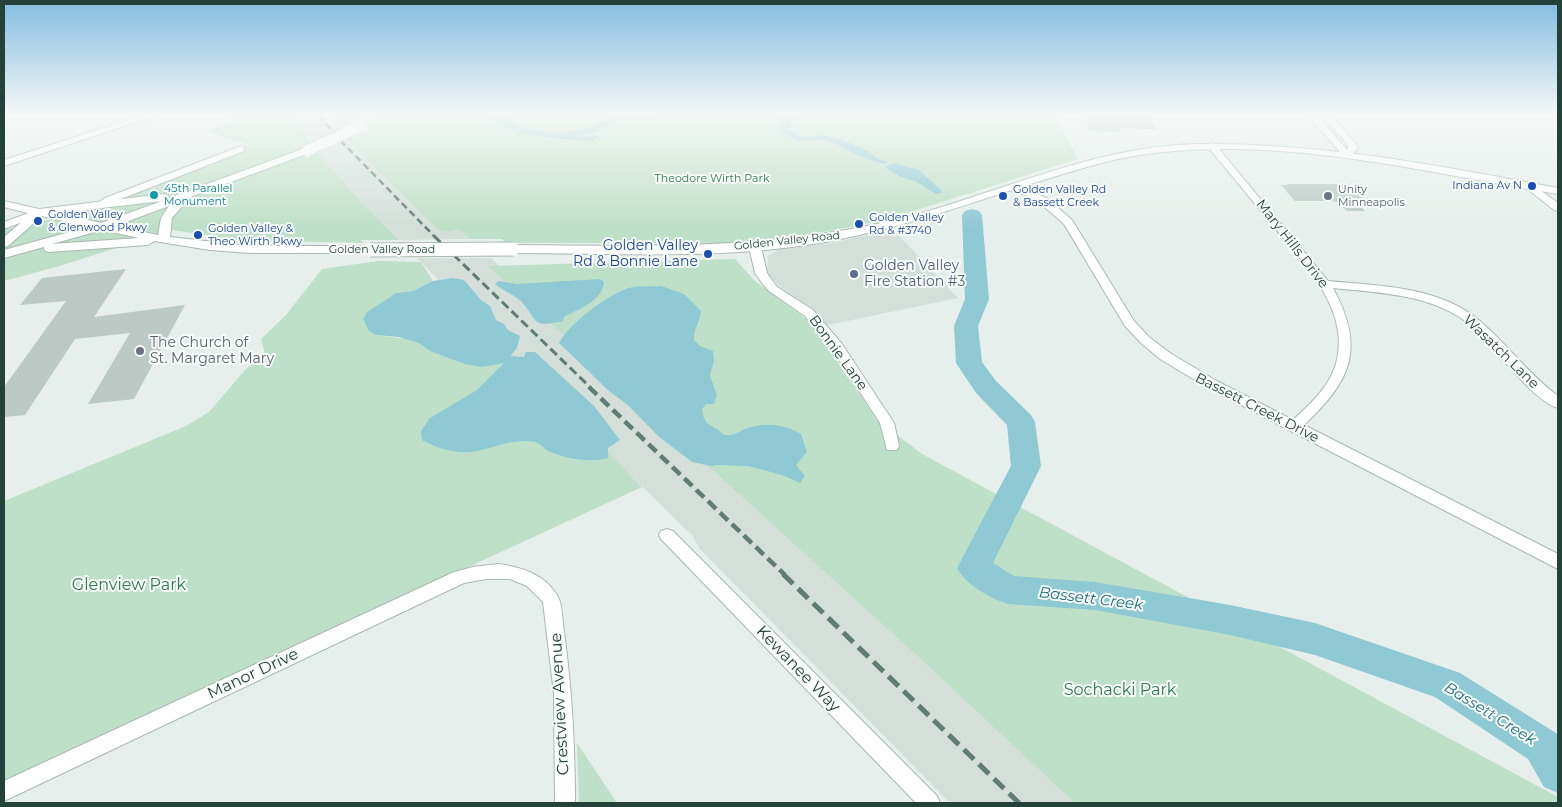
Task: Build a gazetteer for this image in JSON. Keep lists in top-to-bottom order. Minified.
{"streets":{"street":["Golden Valley Road","Mary Hills Drive","Wasatch Lane","Bonnie Lane","Bassett Creek Drive","Kewanee Way","Manor Drive","Crestview Avenue"]},"crossings":[["Golden Valley Road","Bonnie Lane"],["Golden Valley Road","Bassett Creek Drive"],["Mary Hills Drive","Wasatch Lane"],["Mary Hills Drive","Bassett Creek Drive"],["Manor Drive","Crestview Avenue"]],"water":["Bassett Creek"],"parks":["Theodore Wirth Park","Glenview Park","Sochacki Park"],"places":["Indiana Av N","45th Parallel Monument","Golden Valley Rd & Bassett Creek","Unity Minneapolis","Golden Valley & Glenwood Pkwy","Golden Valley Rd & #3740","Golden Valley & Theo Wirth Pkwy","Golden Valley Rd & Bonnie Lane","Golden Valley Fire Station #3","The Church of St. Margaret Mary"]}
